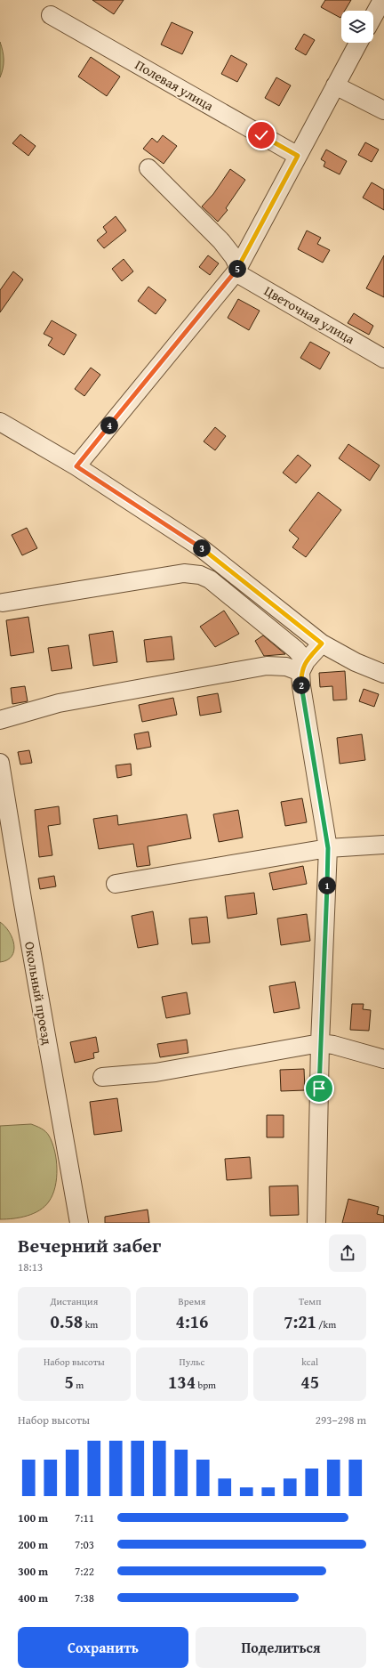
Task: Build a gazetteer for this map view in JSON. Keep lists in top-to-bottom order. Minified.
{"streets":{"street":["Полевая улица","Цветочная улица","Окольный проезд"]},"page":{"pins":["5","4","3","2","1"],"heading":["Вечерний забег","18:13"],"stats":[["Дистанция","0.58 km"],["Время","4:16"],["Темп","7:21 /km"],["Набор высоты","5 m"],["Пульс","134 bpm"],["kcal","45"]],"chart":["Набор высоты","293–298 m"],"list":[{"name":"100 m","note":"7:11"},{"name":"200 m","note":"7:03"},{"name":"300 m","note":"7:22"},{"name":"400 m","note":"7:38"}],"buttons":["Сохранить","Поделиться"]}}
